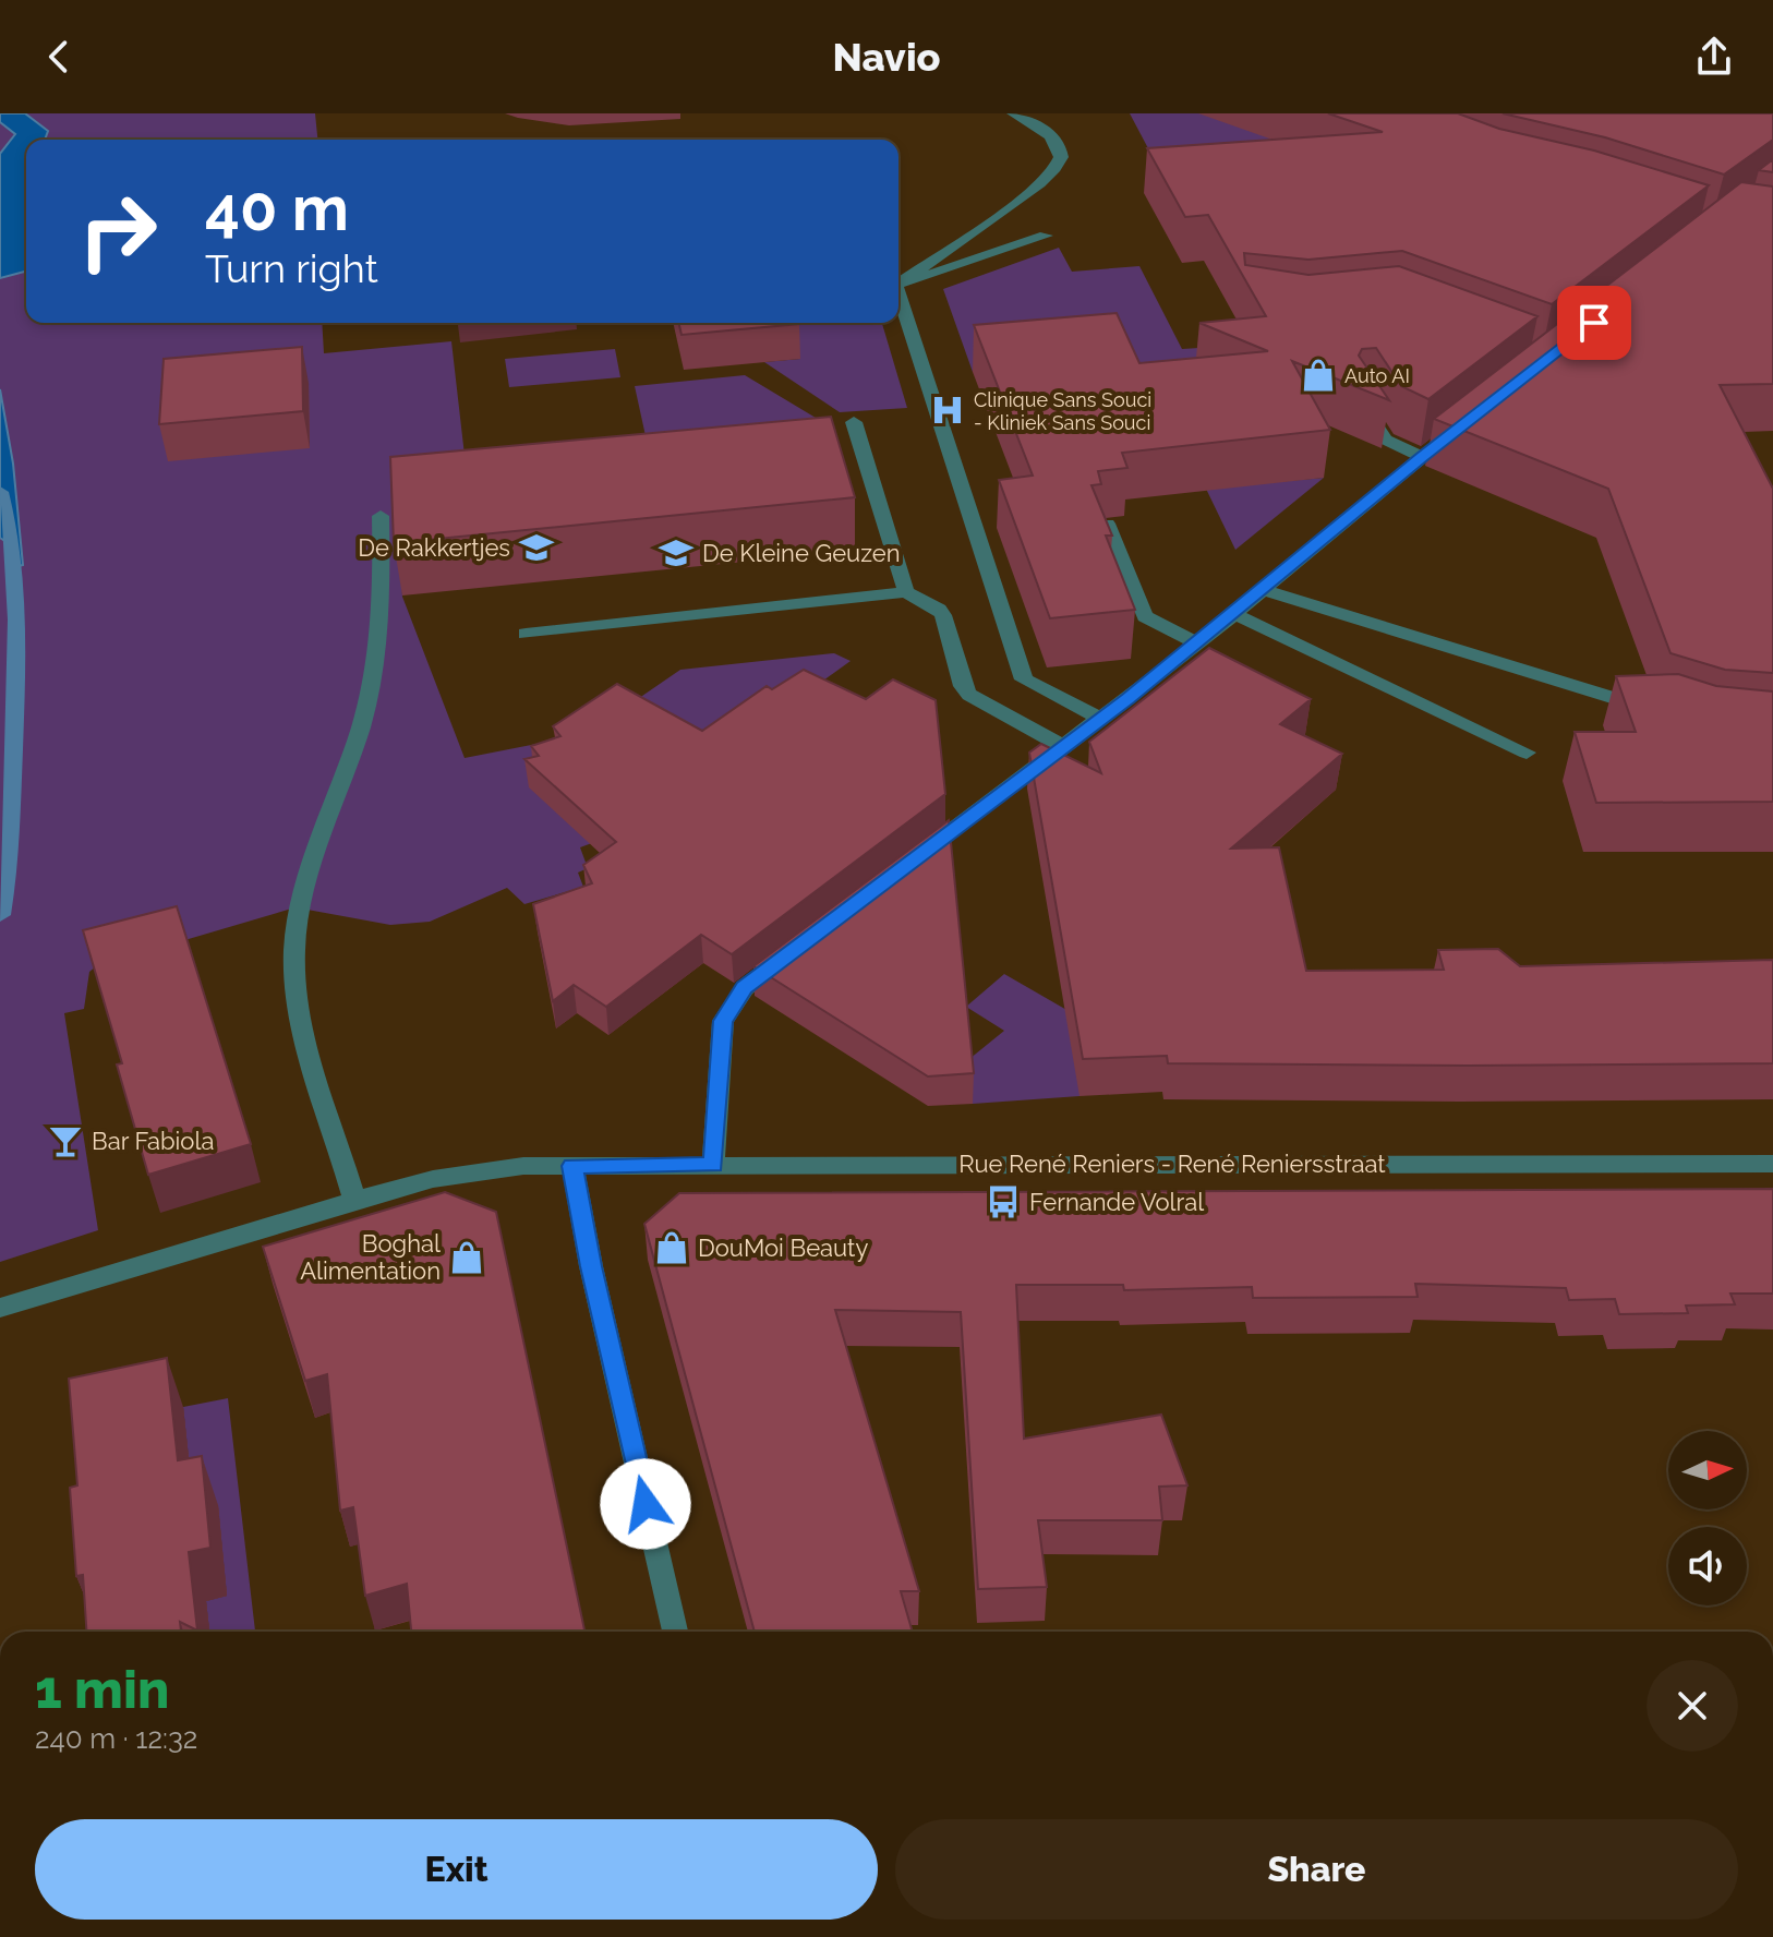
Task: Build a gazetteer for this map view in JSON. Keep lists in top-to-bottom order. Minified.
{"streets":{"street":["Rue René Reniers - René Reniersstraat"]},"places":{"shop":["Auto AI","DouMoi Beauty","Boghal Alimentation"],"hospital":["Clinique Sans Souci - Kliniek Sans Souci"],"school or university":["De Rakkertjes","De Kleine Geuzen"],"bar":["Bar Fabiola"],"bus stop":["Fernande Volral"]},"north":"right","page":{"header":"Navio","turn":["40 m","Turn right"],"heading":["1 min","240 m · 12:32"],"buttons":["Exit","Share"]}}
